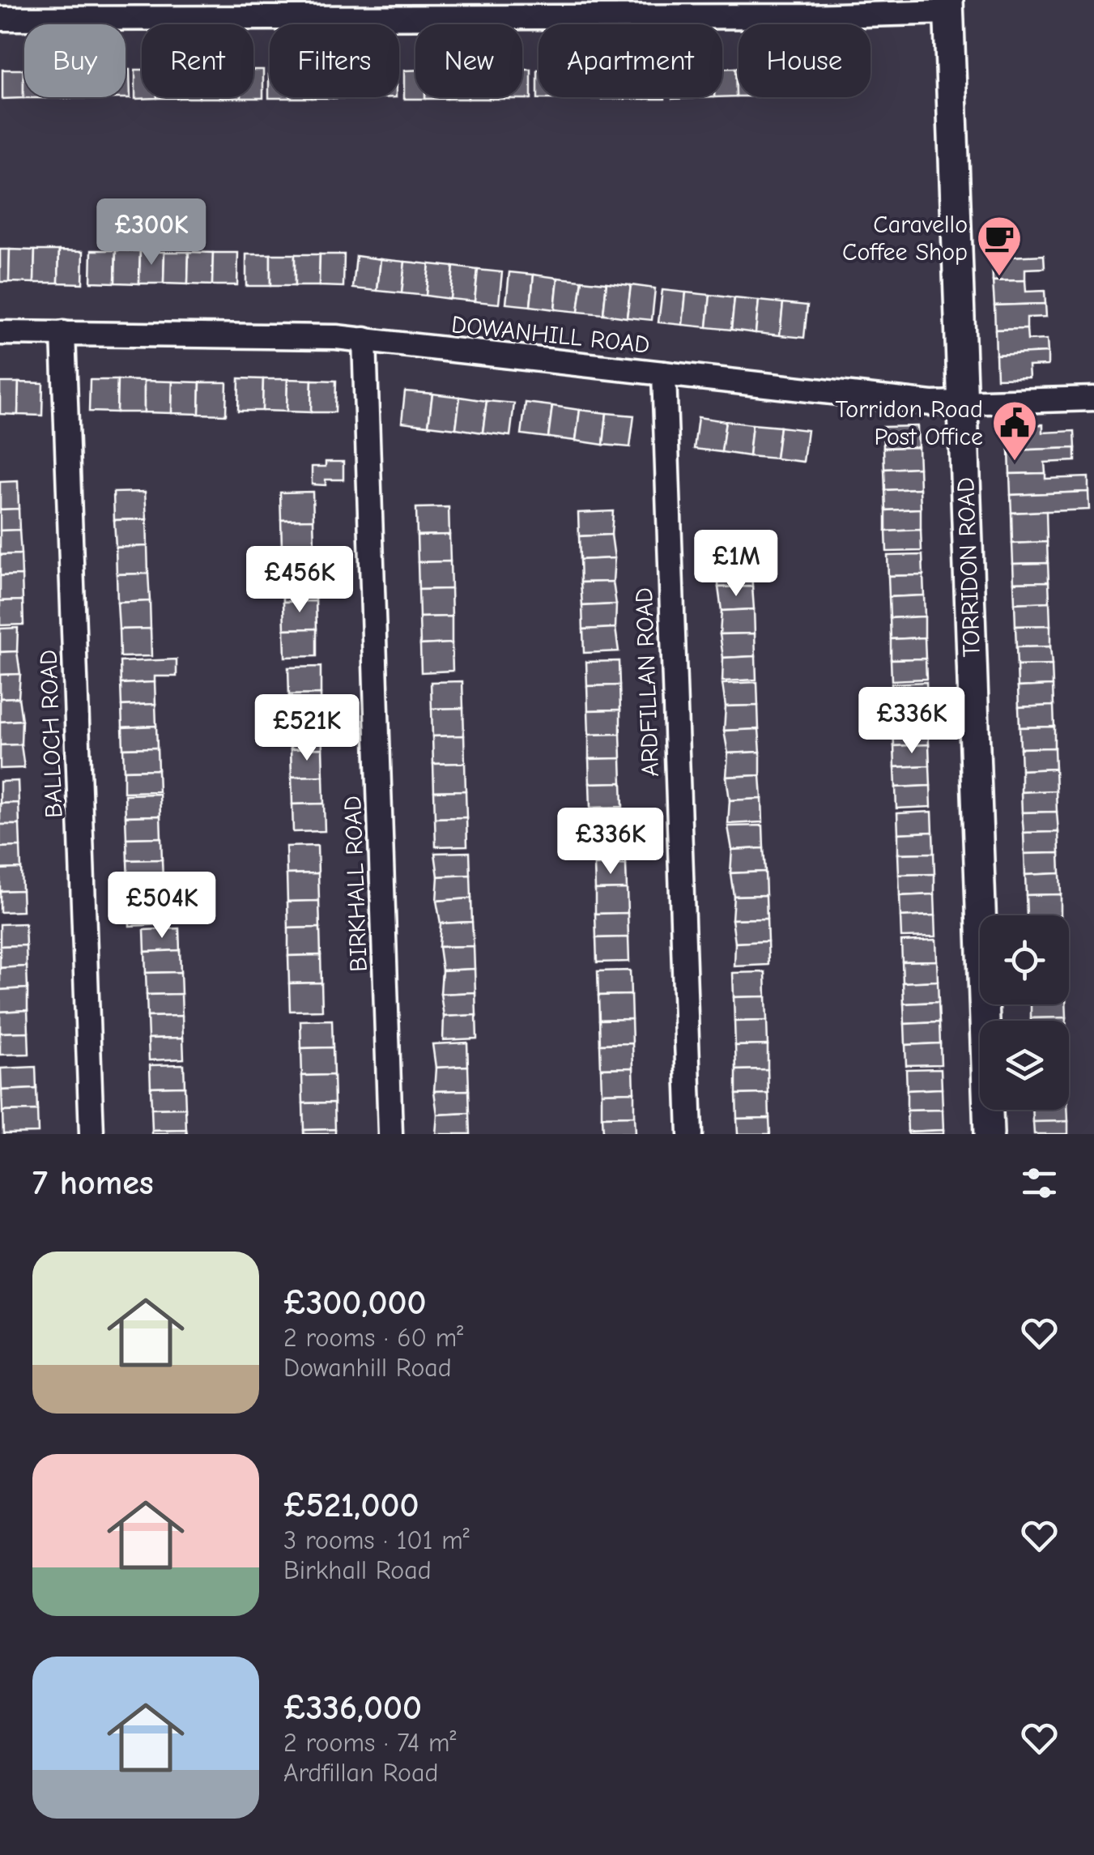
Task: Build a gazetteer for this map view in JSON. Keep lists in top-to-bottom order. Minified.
{"streets":{"street":["DOWANHILL ROAD","TORRIDON ROAD","ARDFILLAN ROAD","BALLOCH ROAD","BIRKHALL ROAD"]},"crossings":[["DOWANHILL ROAD","TORRIDON ROAD"],["DOWANHILL ROAD","ARDFILLAN ROAD"],["DOWANHILL ROAD","BALLOCH ROAD"],["DOWANHILL ROAD","BIRKHALL ROAD"]],"places":{"cafe":["Caravello Coffee Shop"],"public building":["Torridon Road Post Office"]},"page":{"chip":["Buy","Rent","Filters","New","Apartment","House"],"price":["£300K","£1M","£456K","£336K","£521K","£336K","£504K"],"heading":"7 homes","list":[{"name":"£300,000","note":"2 rooms · 60 m² · Dowanhill Road"},{"name":"£521,000","note":"3 rooms · 101 m² · Birkhall Road"},{"name":"£336,000","note":"2 rooms · 74 m² · Ardfillan Road"}]}}
